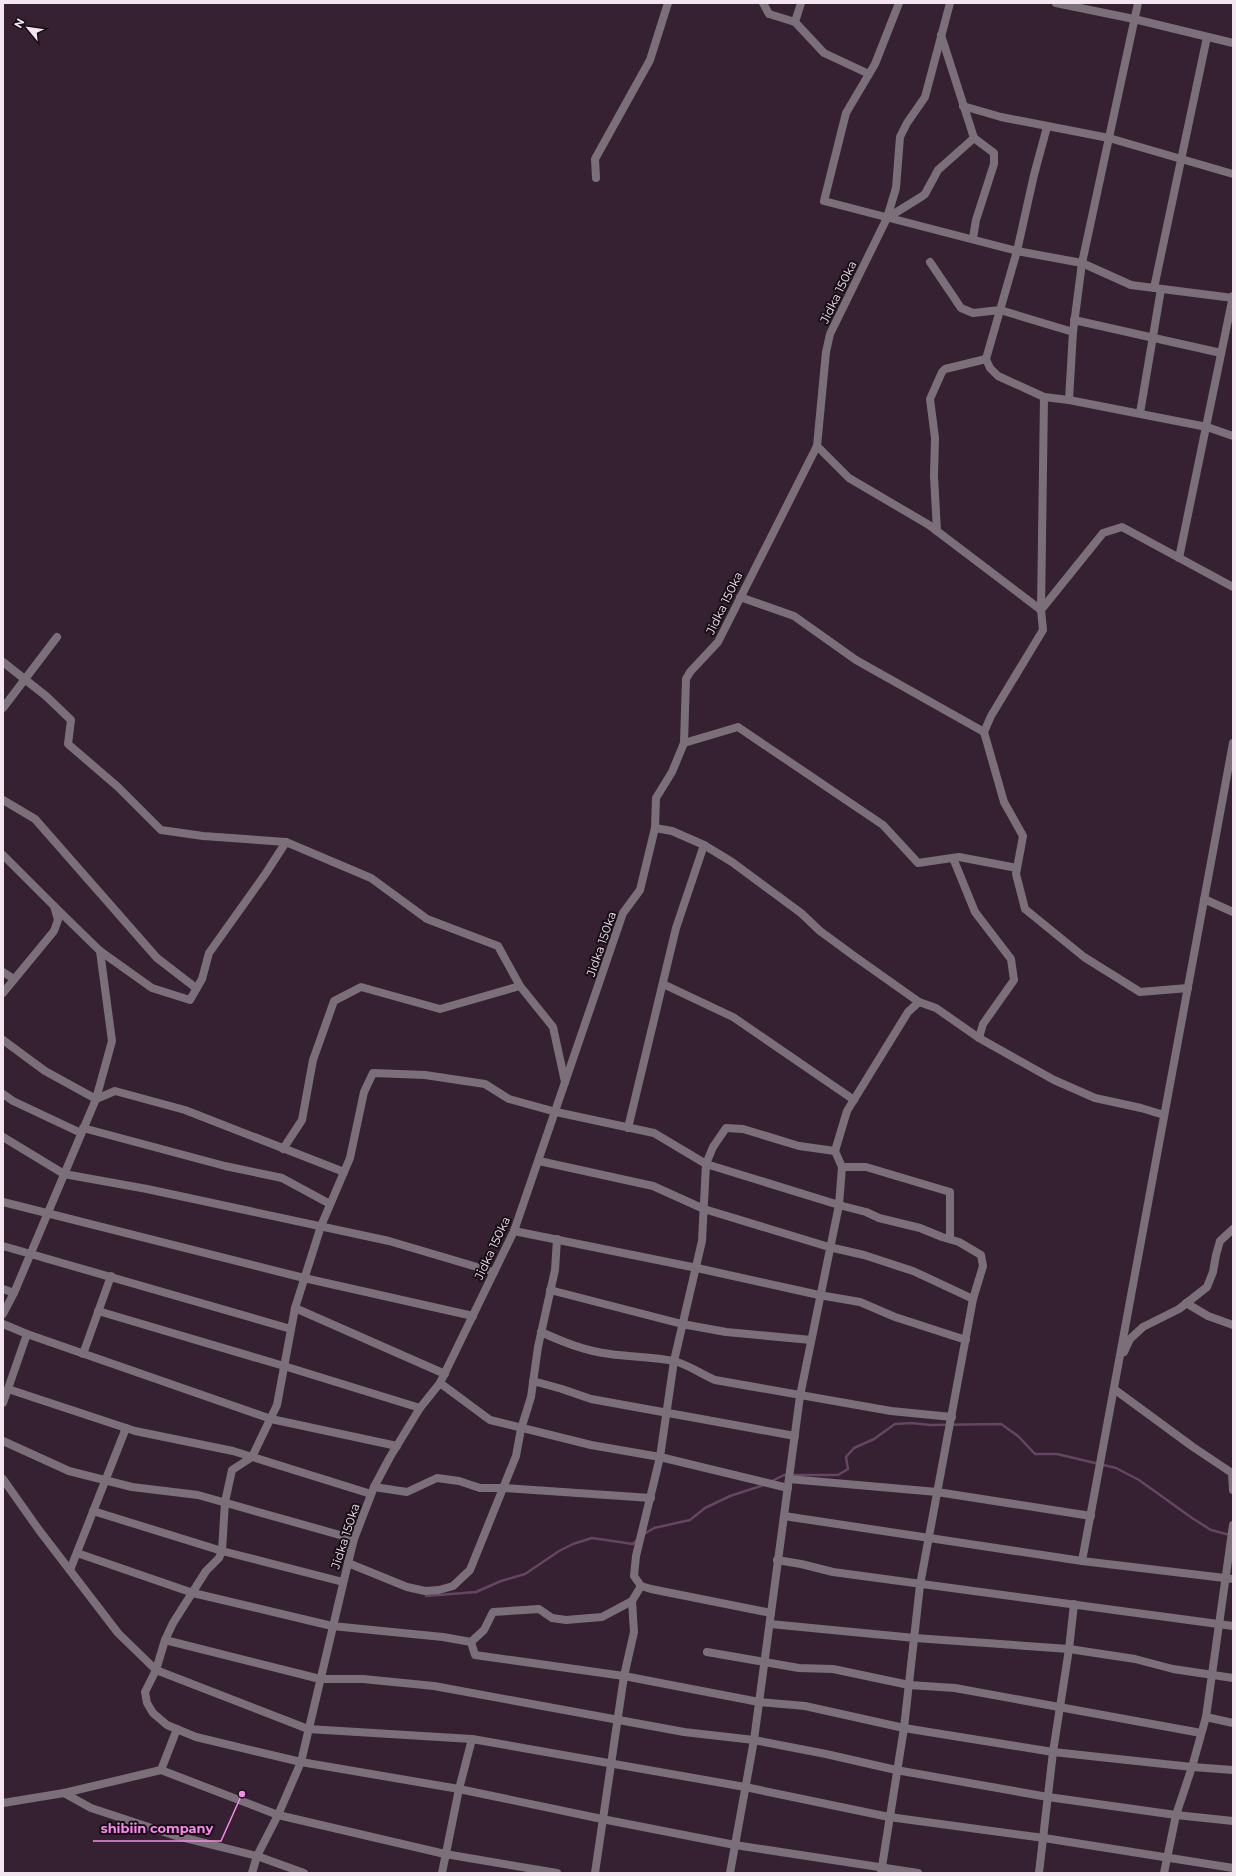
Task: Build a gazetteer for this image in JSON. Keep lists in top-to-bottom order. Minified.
{"streets":{"street":["Jidka 150ka"]},"places":["shibiin company"],"north":"top left"}
